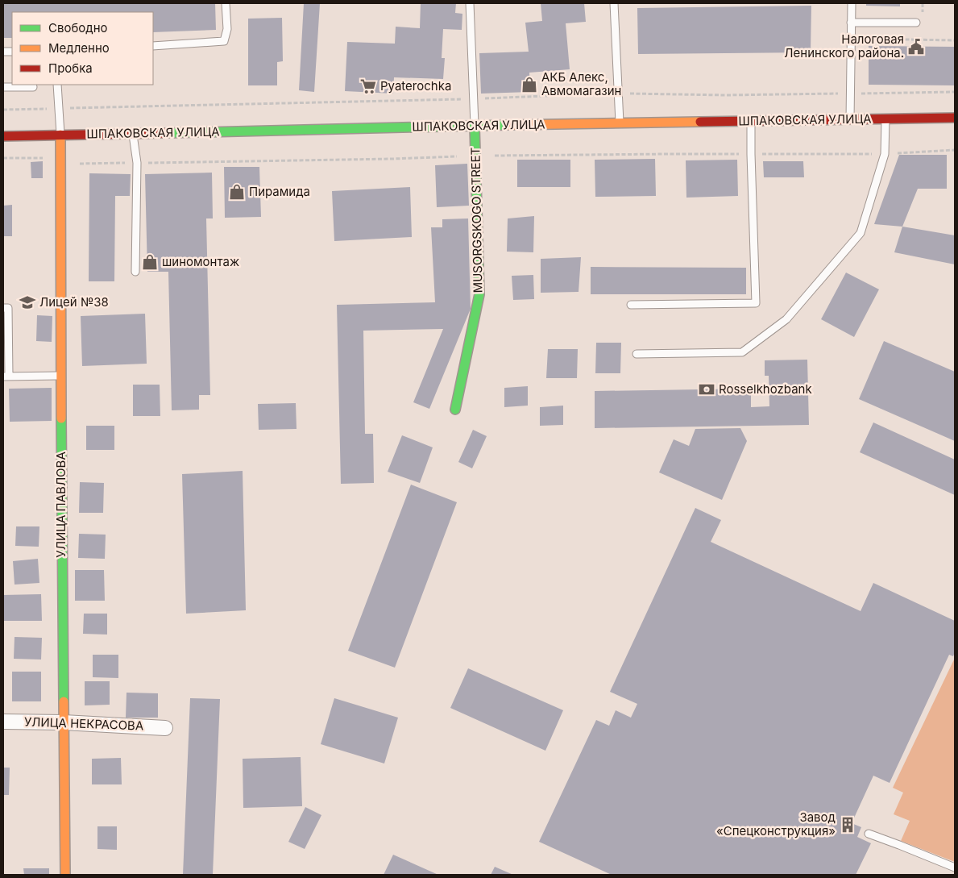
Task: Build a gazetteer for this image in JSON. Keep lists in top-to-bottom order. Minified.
{"streets":{"street":["ШПАКОВСКАЯ УЛИЦА","MUSORGSKOGO STREET","УЛИЦА ПАВЛОВА","УЛИЦА НЕКРАСОВА"]},"crossings":[["ШПАКОВСКАЯ УЛИЦА","MUSORGSKOGO STREET"],["ШПАКОВСКАЯ УЛИЦА","УЛИЦА ПАВЛОВА"],["УЛИЦА ПАВЛОВА","УЛИЦА НЕКРАСОВА"]],"places":{"public building":["Налоговая Ленинского района."],"shop":["АКБ Алекс, Авмомагазин","Пирамида","шиномонтаж"],"supermarket":["Pyaterochka"],"school or university":["Лицей №38"],"bank":["Rosselkhozbank"],"building":["Завод «Спецконструкция»"]},"legend":["Свободно","Медленно","Пробка"]}
